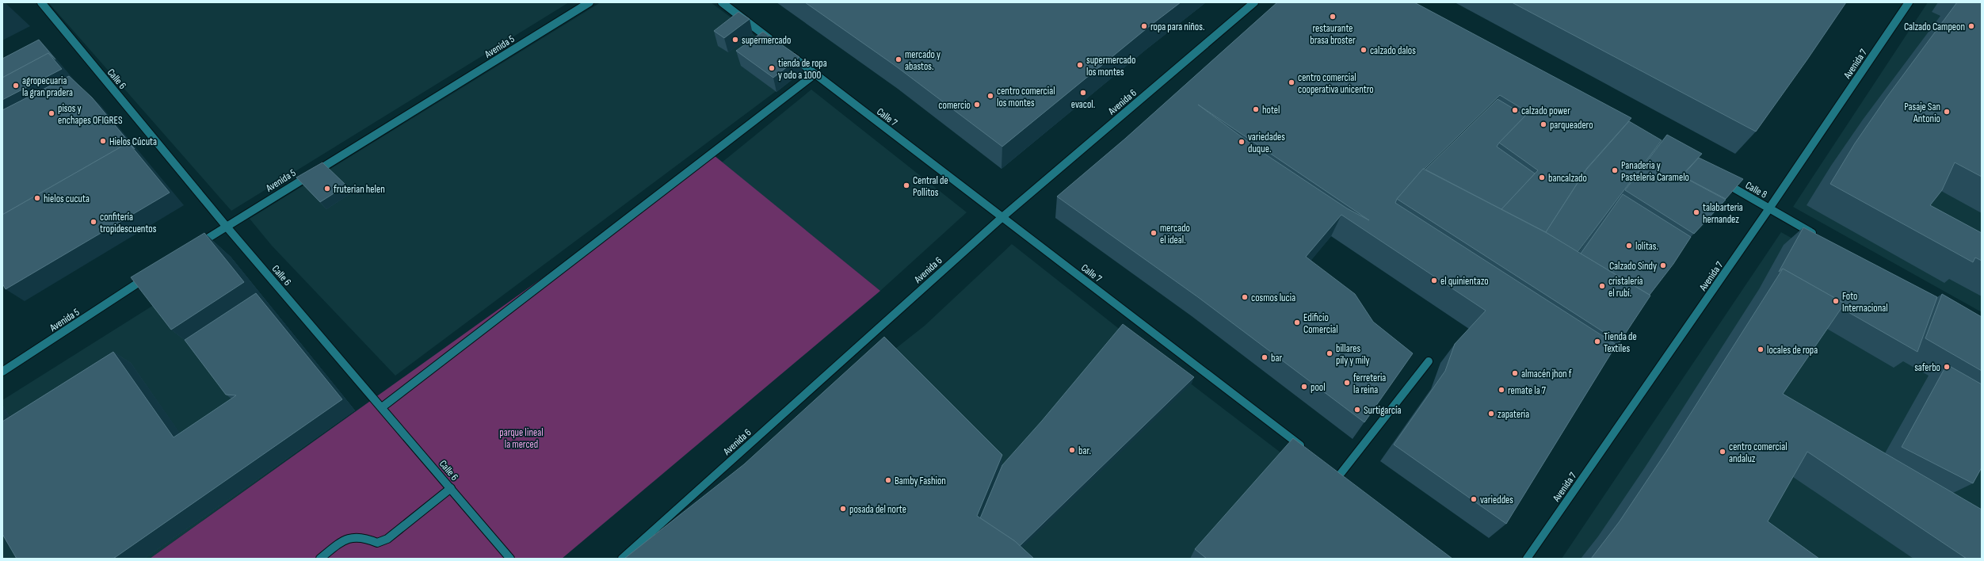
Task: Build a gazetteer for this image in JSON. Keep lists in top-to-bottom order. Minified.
{"streets":{"street":["Avenida 5","Avenida 7","Calle 6","Avenida 6","Calle 7","Calle 8"]},"crossings":[["Avenida 5","Calle 6"],["Avenida 7","Calle 8"],["Avenida 6","Calle 7"]],"parks":["parque lineal la merced"],"places":["restaurante brasa broster","ropa para niños.","Calzado Campeon","supermercado","calzado dalos","mercado y abastos.","supermercado los montes","tienda de ropa y odo a 1000","centro comercial cooperativa unicentro","agropecuaria la gran pradera","evacol.","centro comercial los montes","comercio","hotel","calzado power","Pasaje San Antonio","pisos y enchapes OFIGRES","parqueadero","Hielos Cúcuta","variedades duque.","Panaderia y Pasteleria Caramelo","bancalzado","Central de Pollitos","fruterian helen","hielos cucuta","talabarteria hernandez","confitería tropidescuentos","mercado el ideal.","lolitas.","Calzado Sindy","el quinientazo","cristalería el rubí.","cosmos lucia","Foto Internacional","Edificio Comercial","Tienda de Textiles","locales de ropa","billares pily y mily","bar","saferbo","almacén jhon f","ferreteria la reina","pool","remate la 7","Surtigarcía","zapateria","bar.","centro comercial andaluz","Bamby Fashion","varieddes","posada del norte"]}
